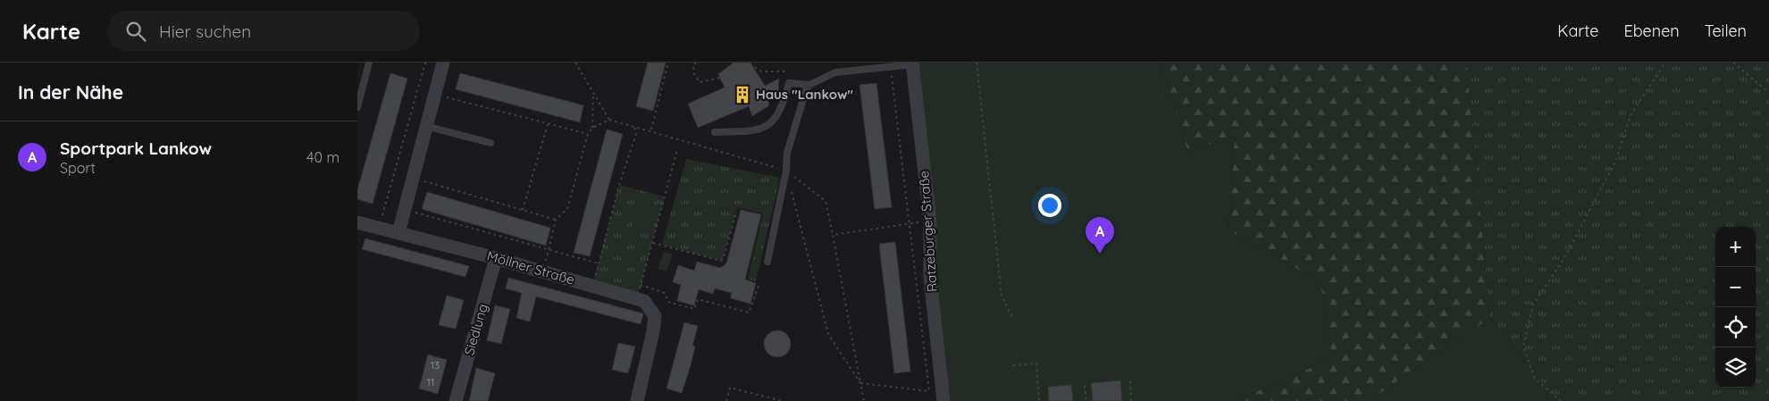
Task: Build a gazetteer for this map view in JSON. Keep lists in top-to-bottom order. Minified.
{"streets":{"street":["Ratzeburger Straße","Möllner Straße","Siedlung"]},"crossings":[["Möllner Straße","Siedlung"]],"places":{"building":["Haus \"Lankow\""]},"house_numbers":["13","11"],"page":{"header":"Karte","search":"Hier suchen","nav":["Karte","Ebenen","Teilen"],"heading":"In der Nähe","list":[{"mark":"A","name":"Sportpark Lankow","note":"Sport","value":"40 m"}],"pins":"A","map_buttons":["+","−"]}}
